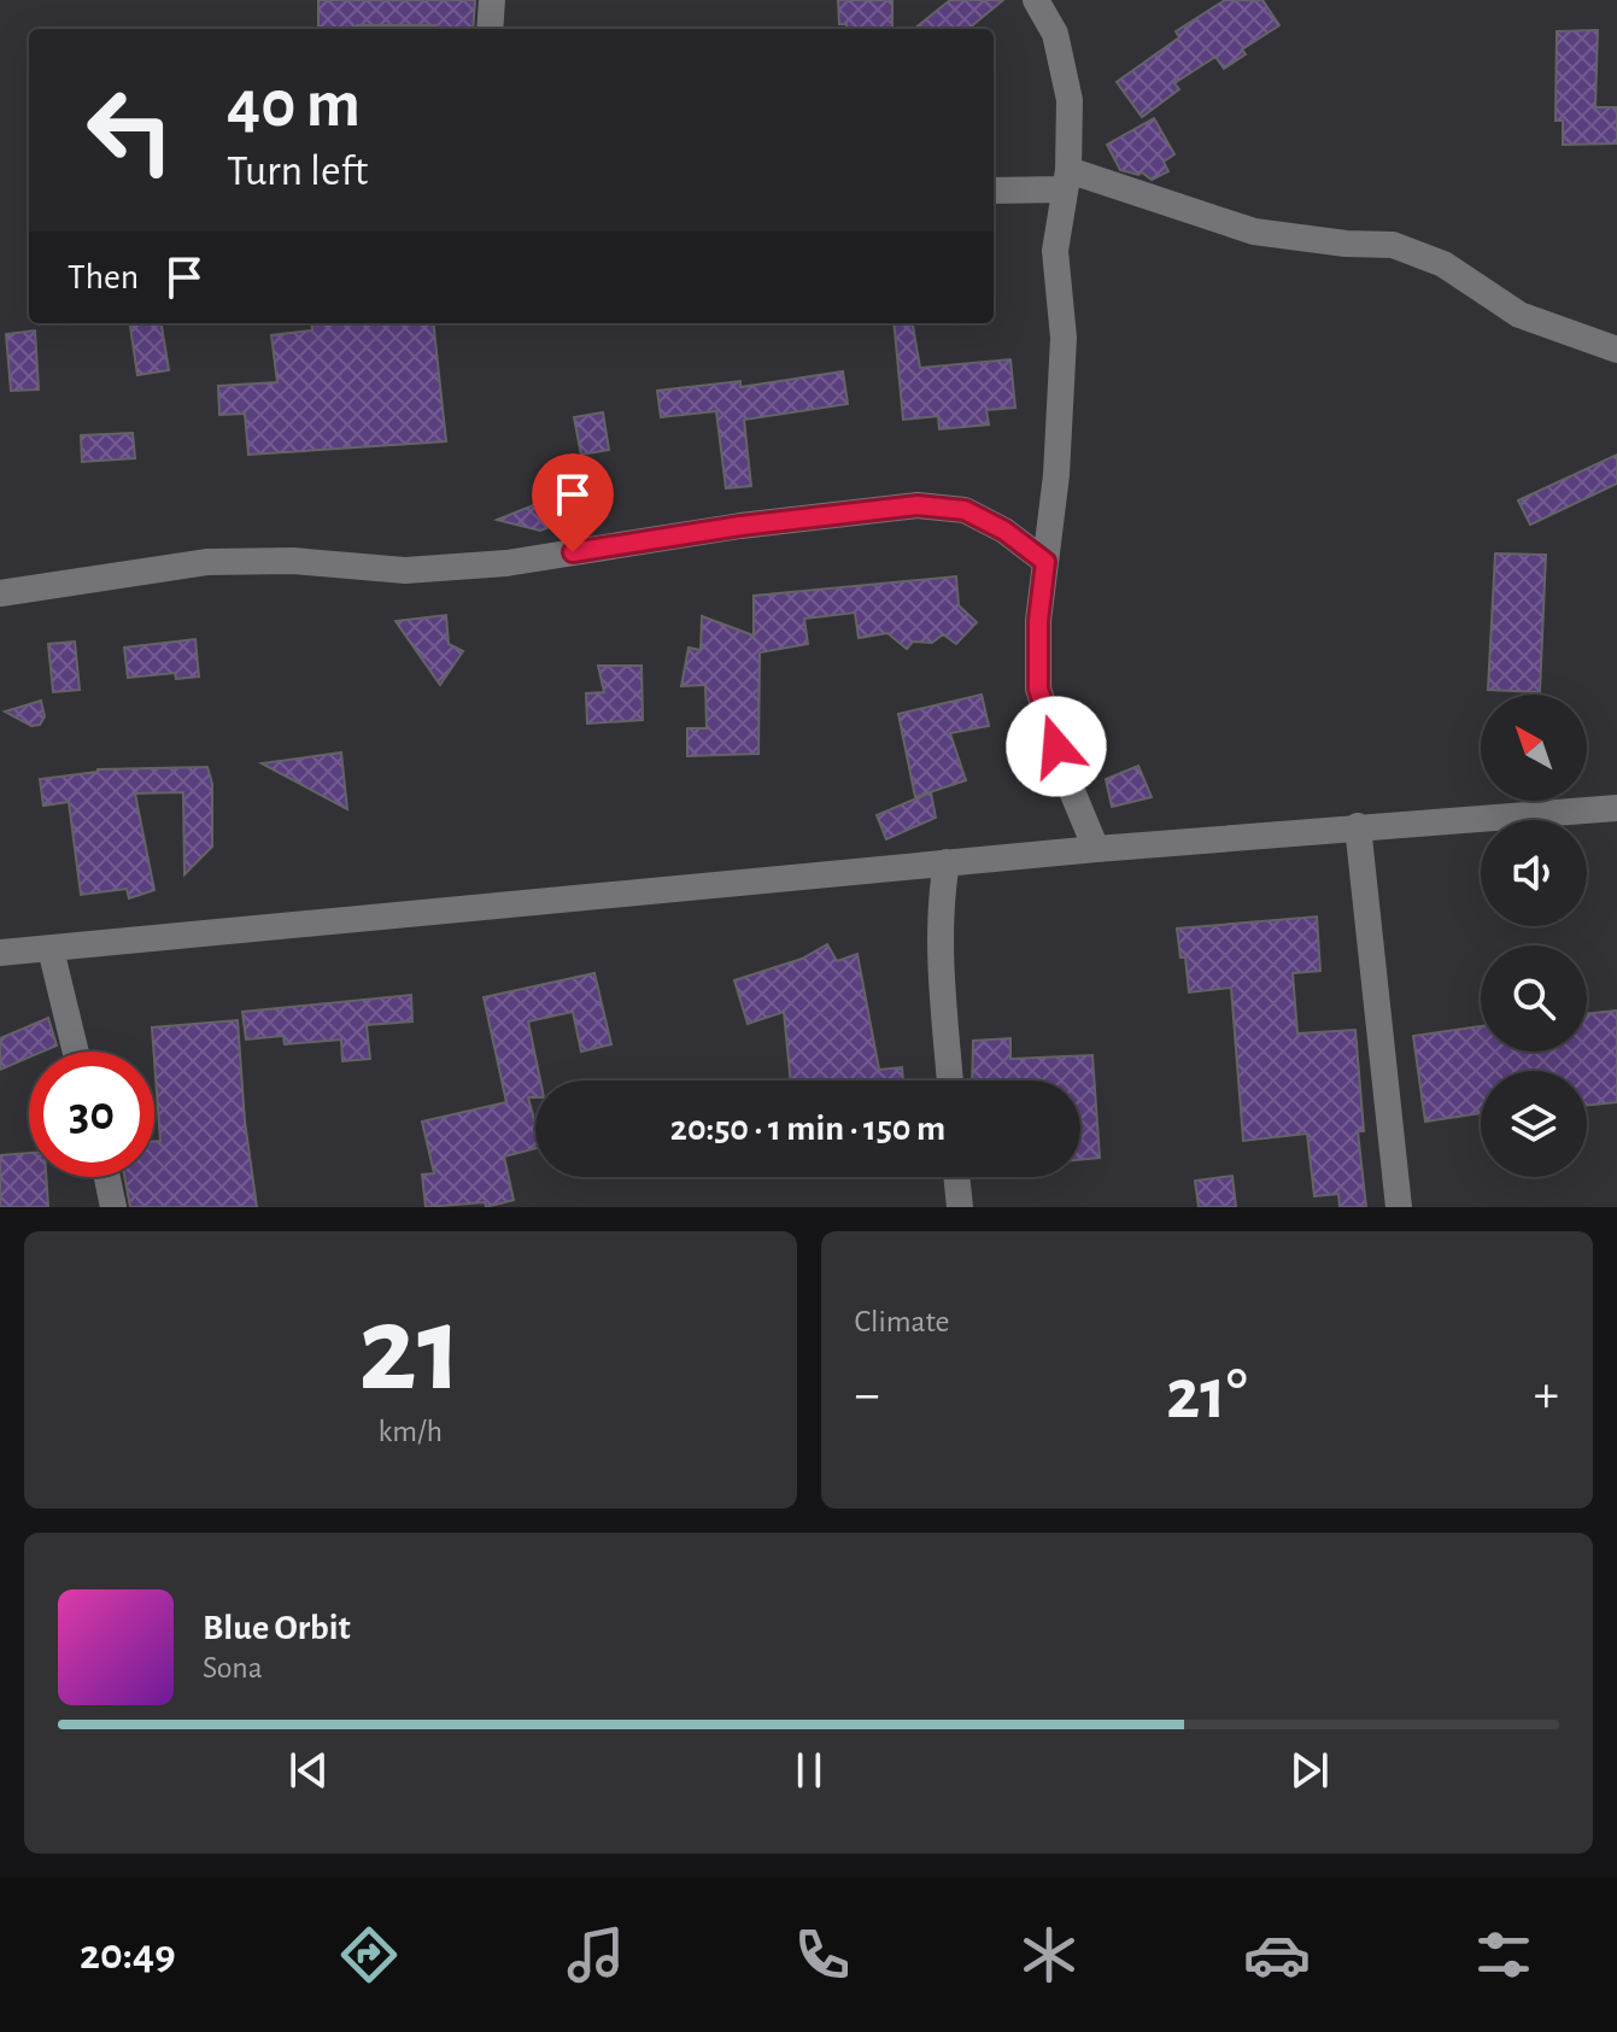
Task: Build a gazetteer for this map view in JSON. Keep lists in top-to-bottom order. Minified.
{"north":"top left","page":{"turn":["40 m","Turn left"],"then":"Then","limit":"30","trip":"20:50 · 1 min · 150 m","tile":[["21","km/h"],"Climate"],"heat":["−","21°","+"],"song":["Blue Orbit","Sona"],"tabs":"20:49"}}
